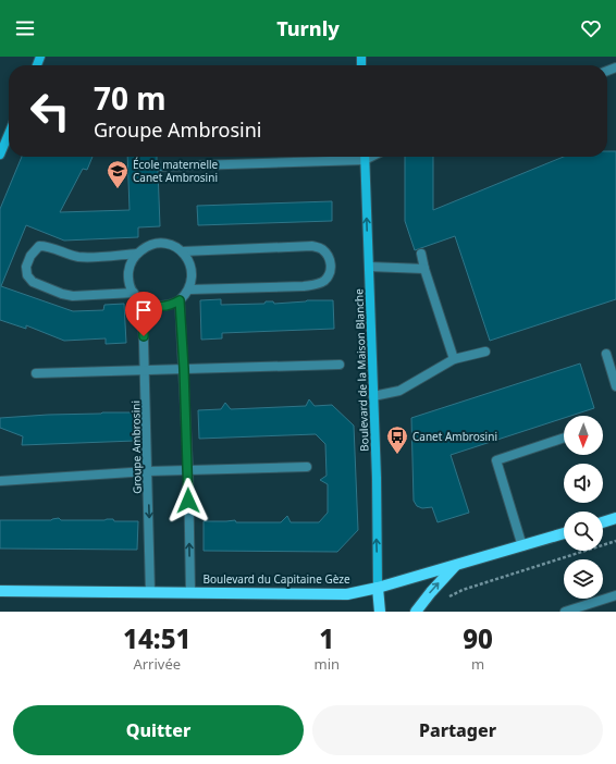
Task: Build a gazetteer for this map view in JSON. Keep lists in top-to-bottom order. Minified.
{"streets":{"main road":["Boulevard du Capitaine Gèze"],"street":["Boulevard de la Maison Blanche"],"lane":["Groupe Ambrosini"]},"crossings":[["Boulevard de la Maison Blanche","Boulevard du Capitaine Gèze"],["Groupe Ambrosini","Boulevard du Capitaine Gèze"]],"one_way":["Boulevard de la Maison Blanche"],"places":{"school or university":["École maternelle Canet Ambrosini"],"bus stop":["Canet Ambrosini"]},"north":"bottom","page":{"header":"Turnly","turn":["70 m","Groupe Ambrosini"],"eta":["14:51","Arrivée","1","min","90","m"],"buttons":["Quitter","Partager"]}}
